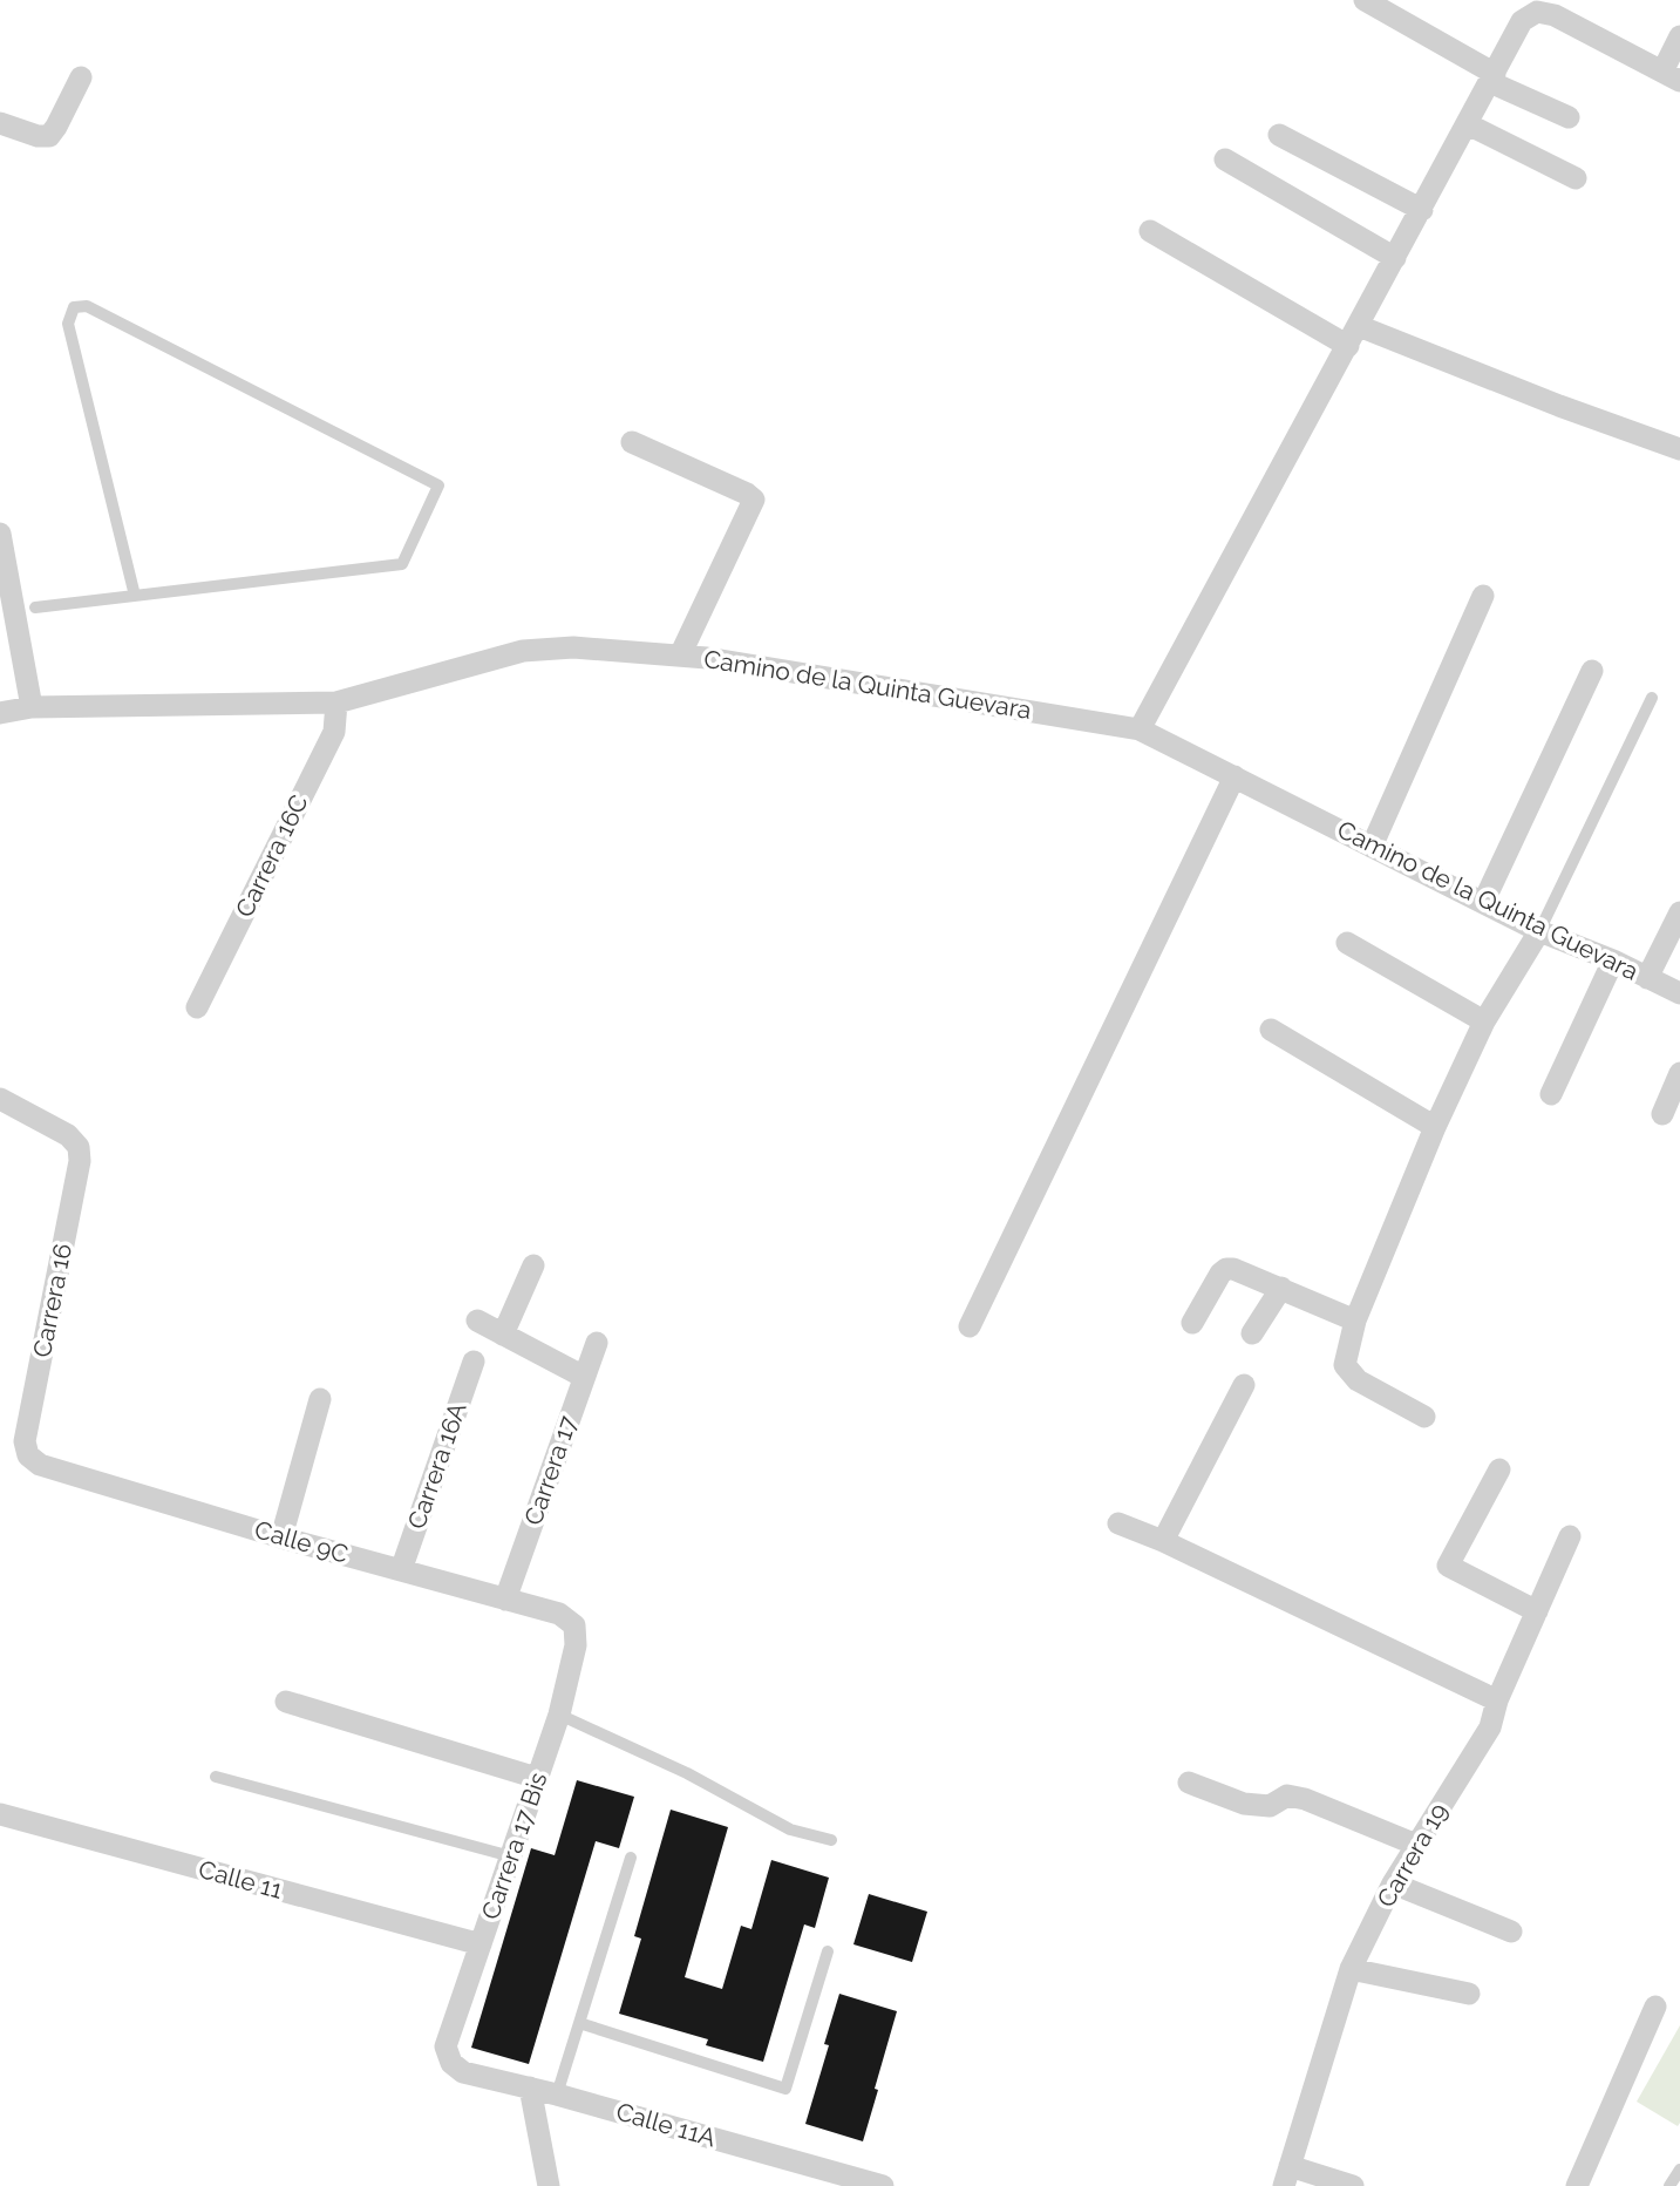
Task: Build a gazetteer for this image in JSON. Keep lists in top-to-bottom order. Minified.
{"streets":{"street":["Camino de la Quinta Guevara","Carrera 16C","Carrera 16","Carrera 16A","Carrera 17","Calle 9C","Carrera 17 Bis","Carrera 19","Calle 11","Calle 11A"]},"crossings":[["Camino de la Quinta Guevara","Carrera 16C"],["Carrera 16","Calle 9C"],["Carrera 16A","Calle 9C"],["Carrera 17","Calle 9C"],["Calle 9C","Carrera 17 Bis"],["Carrera 17 Bis","Calle 11"],["Carrera 17 Bis","Calle 11A"]]}
